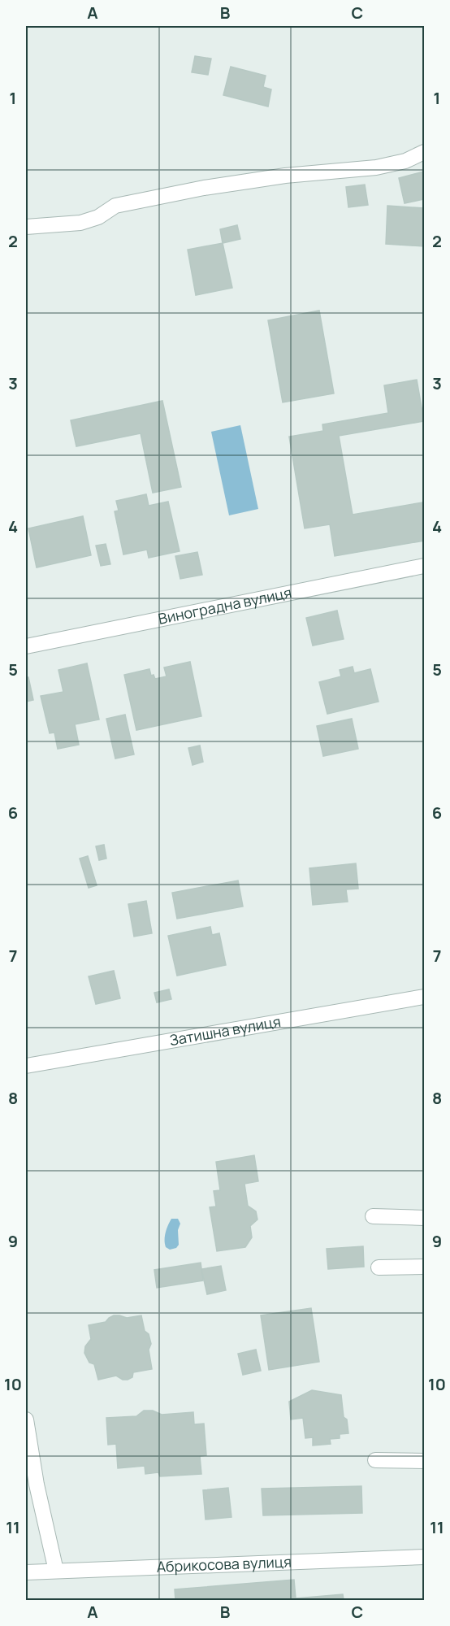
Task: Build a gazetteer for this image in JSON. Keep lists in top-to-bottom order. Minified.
{"streets":{"street":["Виноградна вулиця","Затишна вулиця","Абрикосова вулиця"]},"grid":{"columns":["A","B","C"],"rows":["1","2","3","4","5","6","7","8","9","10","11"]}}
